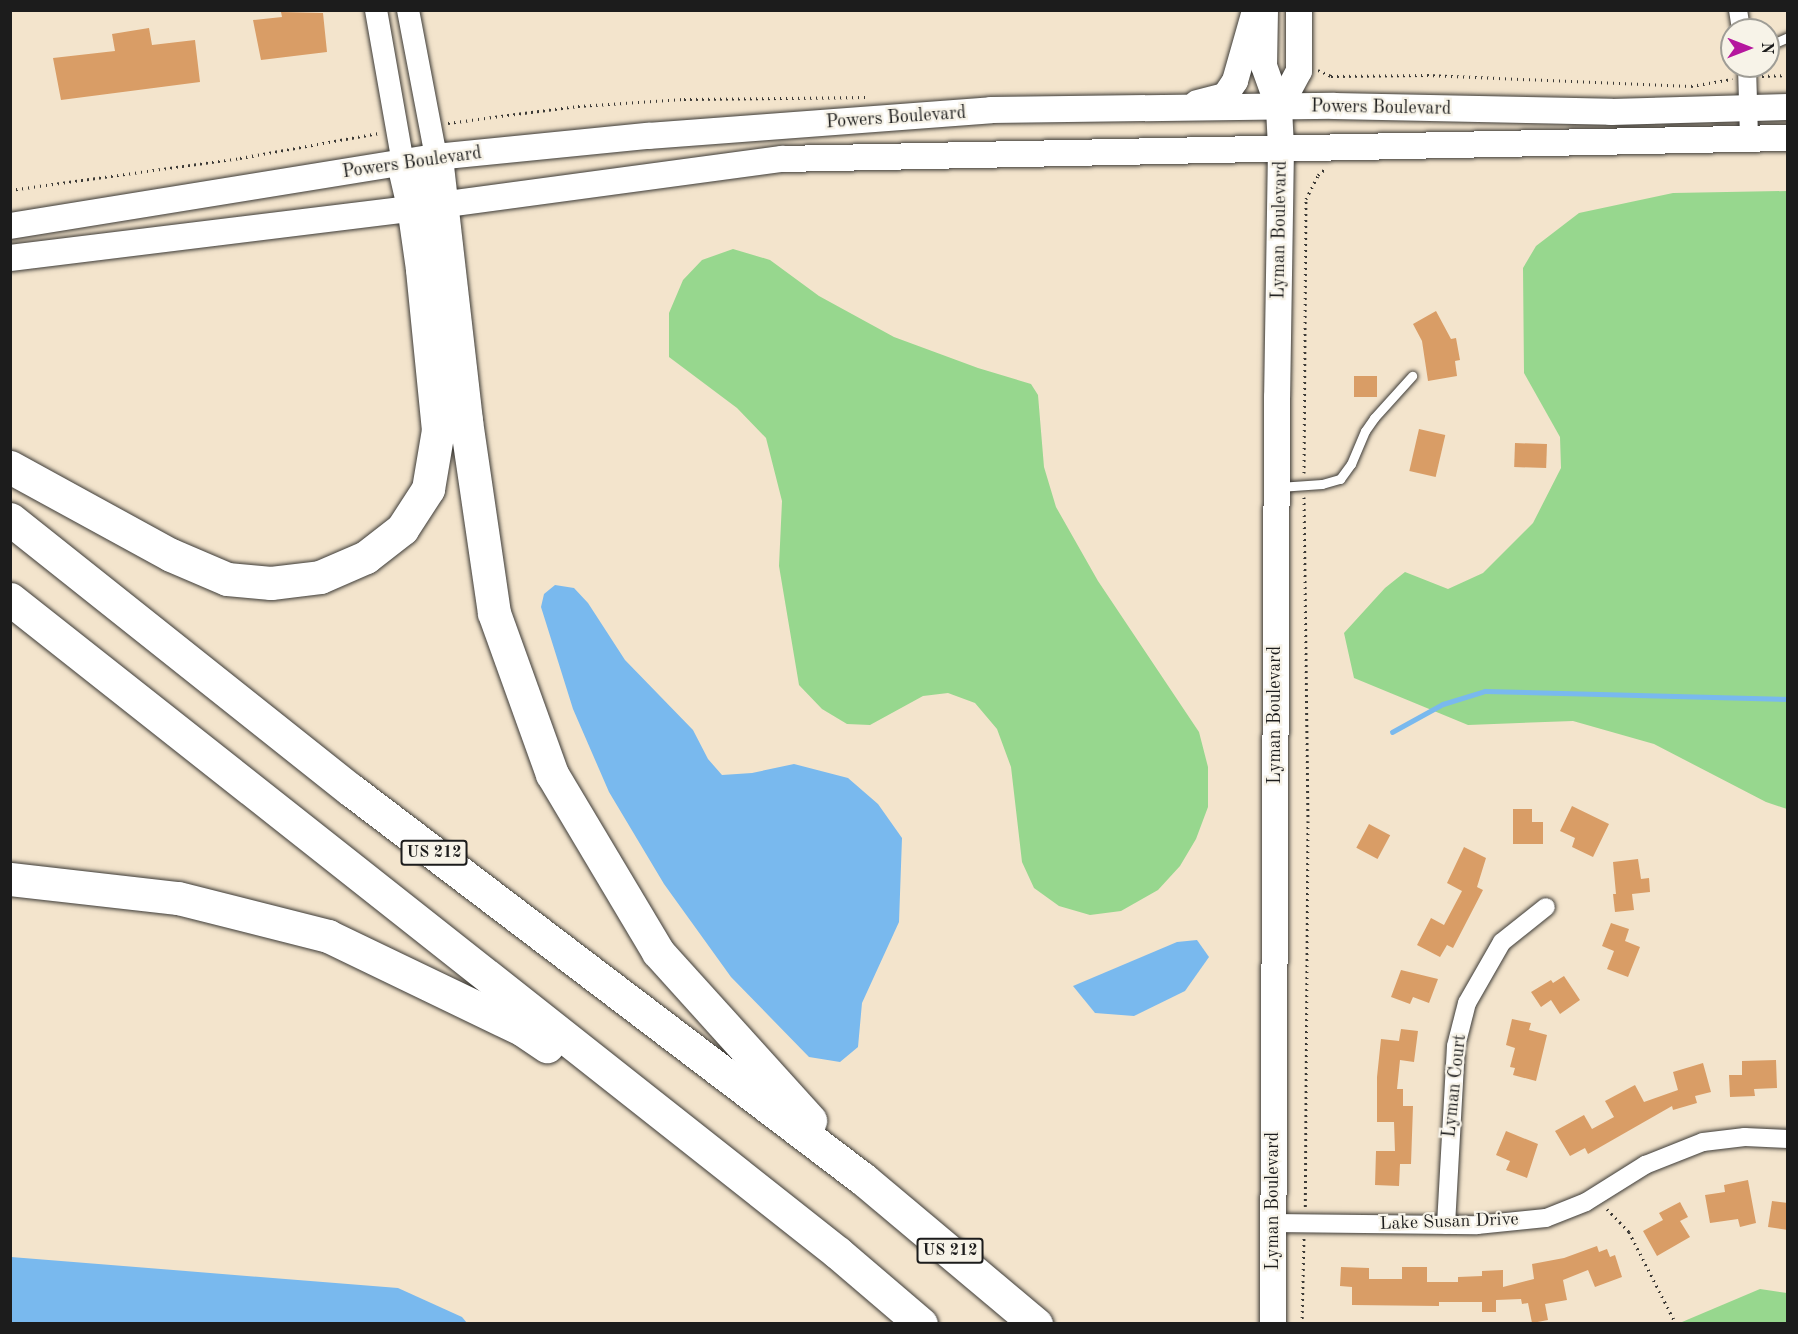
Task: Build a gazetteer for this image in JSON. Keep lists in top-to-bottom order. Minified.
{"streets":{"highway":["US 212"],"main road":["Powers Boulevard","Lyman Boulevard"],"street":["Lyman Court","Lake Susan Drive"]},"crossings":[["Powers Boulevard","Lyman Boulevard"],["Lyman Boulevard","Lake Susan Drive"],["Lyman Court","Lake Susan Drive"]],"north":"right"}
